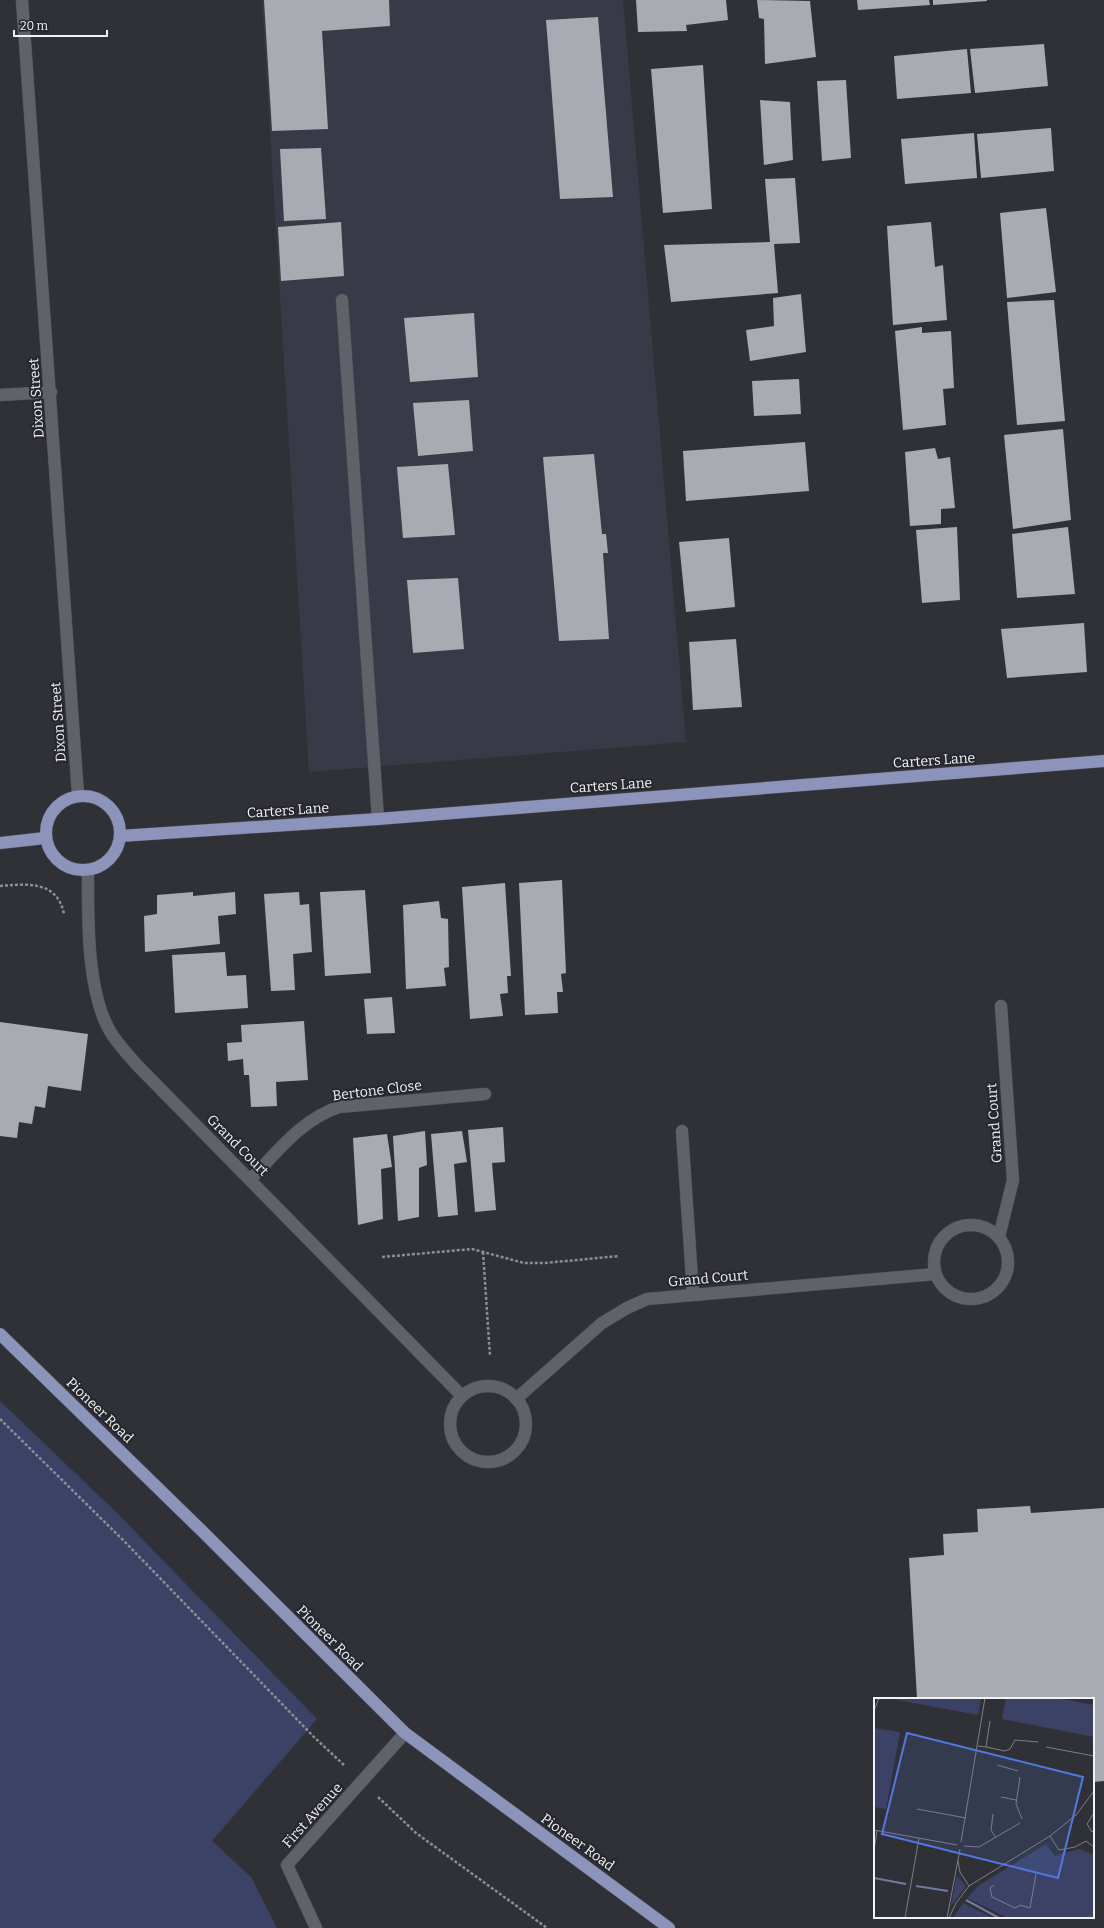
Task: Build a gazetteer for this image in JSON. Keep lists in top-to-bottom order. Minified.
{"streets":{"main road":["Carters Lane","Pioneer Road"],"street":["Dixon Street","Bertone Close","Grand Court","First Avenue"]},"crossings":[["Dixon Street","Carters Lane"],["Dixon Street","Grand Court"],["Carters Lane","Grand Court"],["Bertone Close","Grand Court"],["Pioneer Road","First Avenue"]],"scale_bar":"20 m"}
